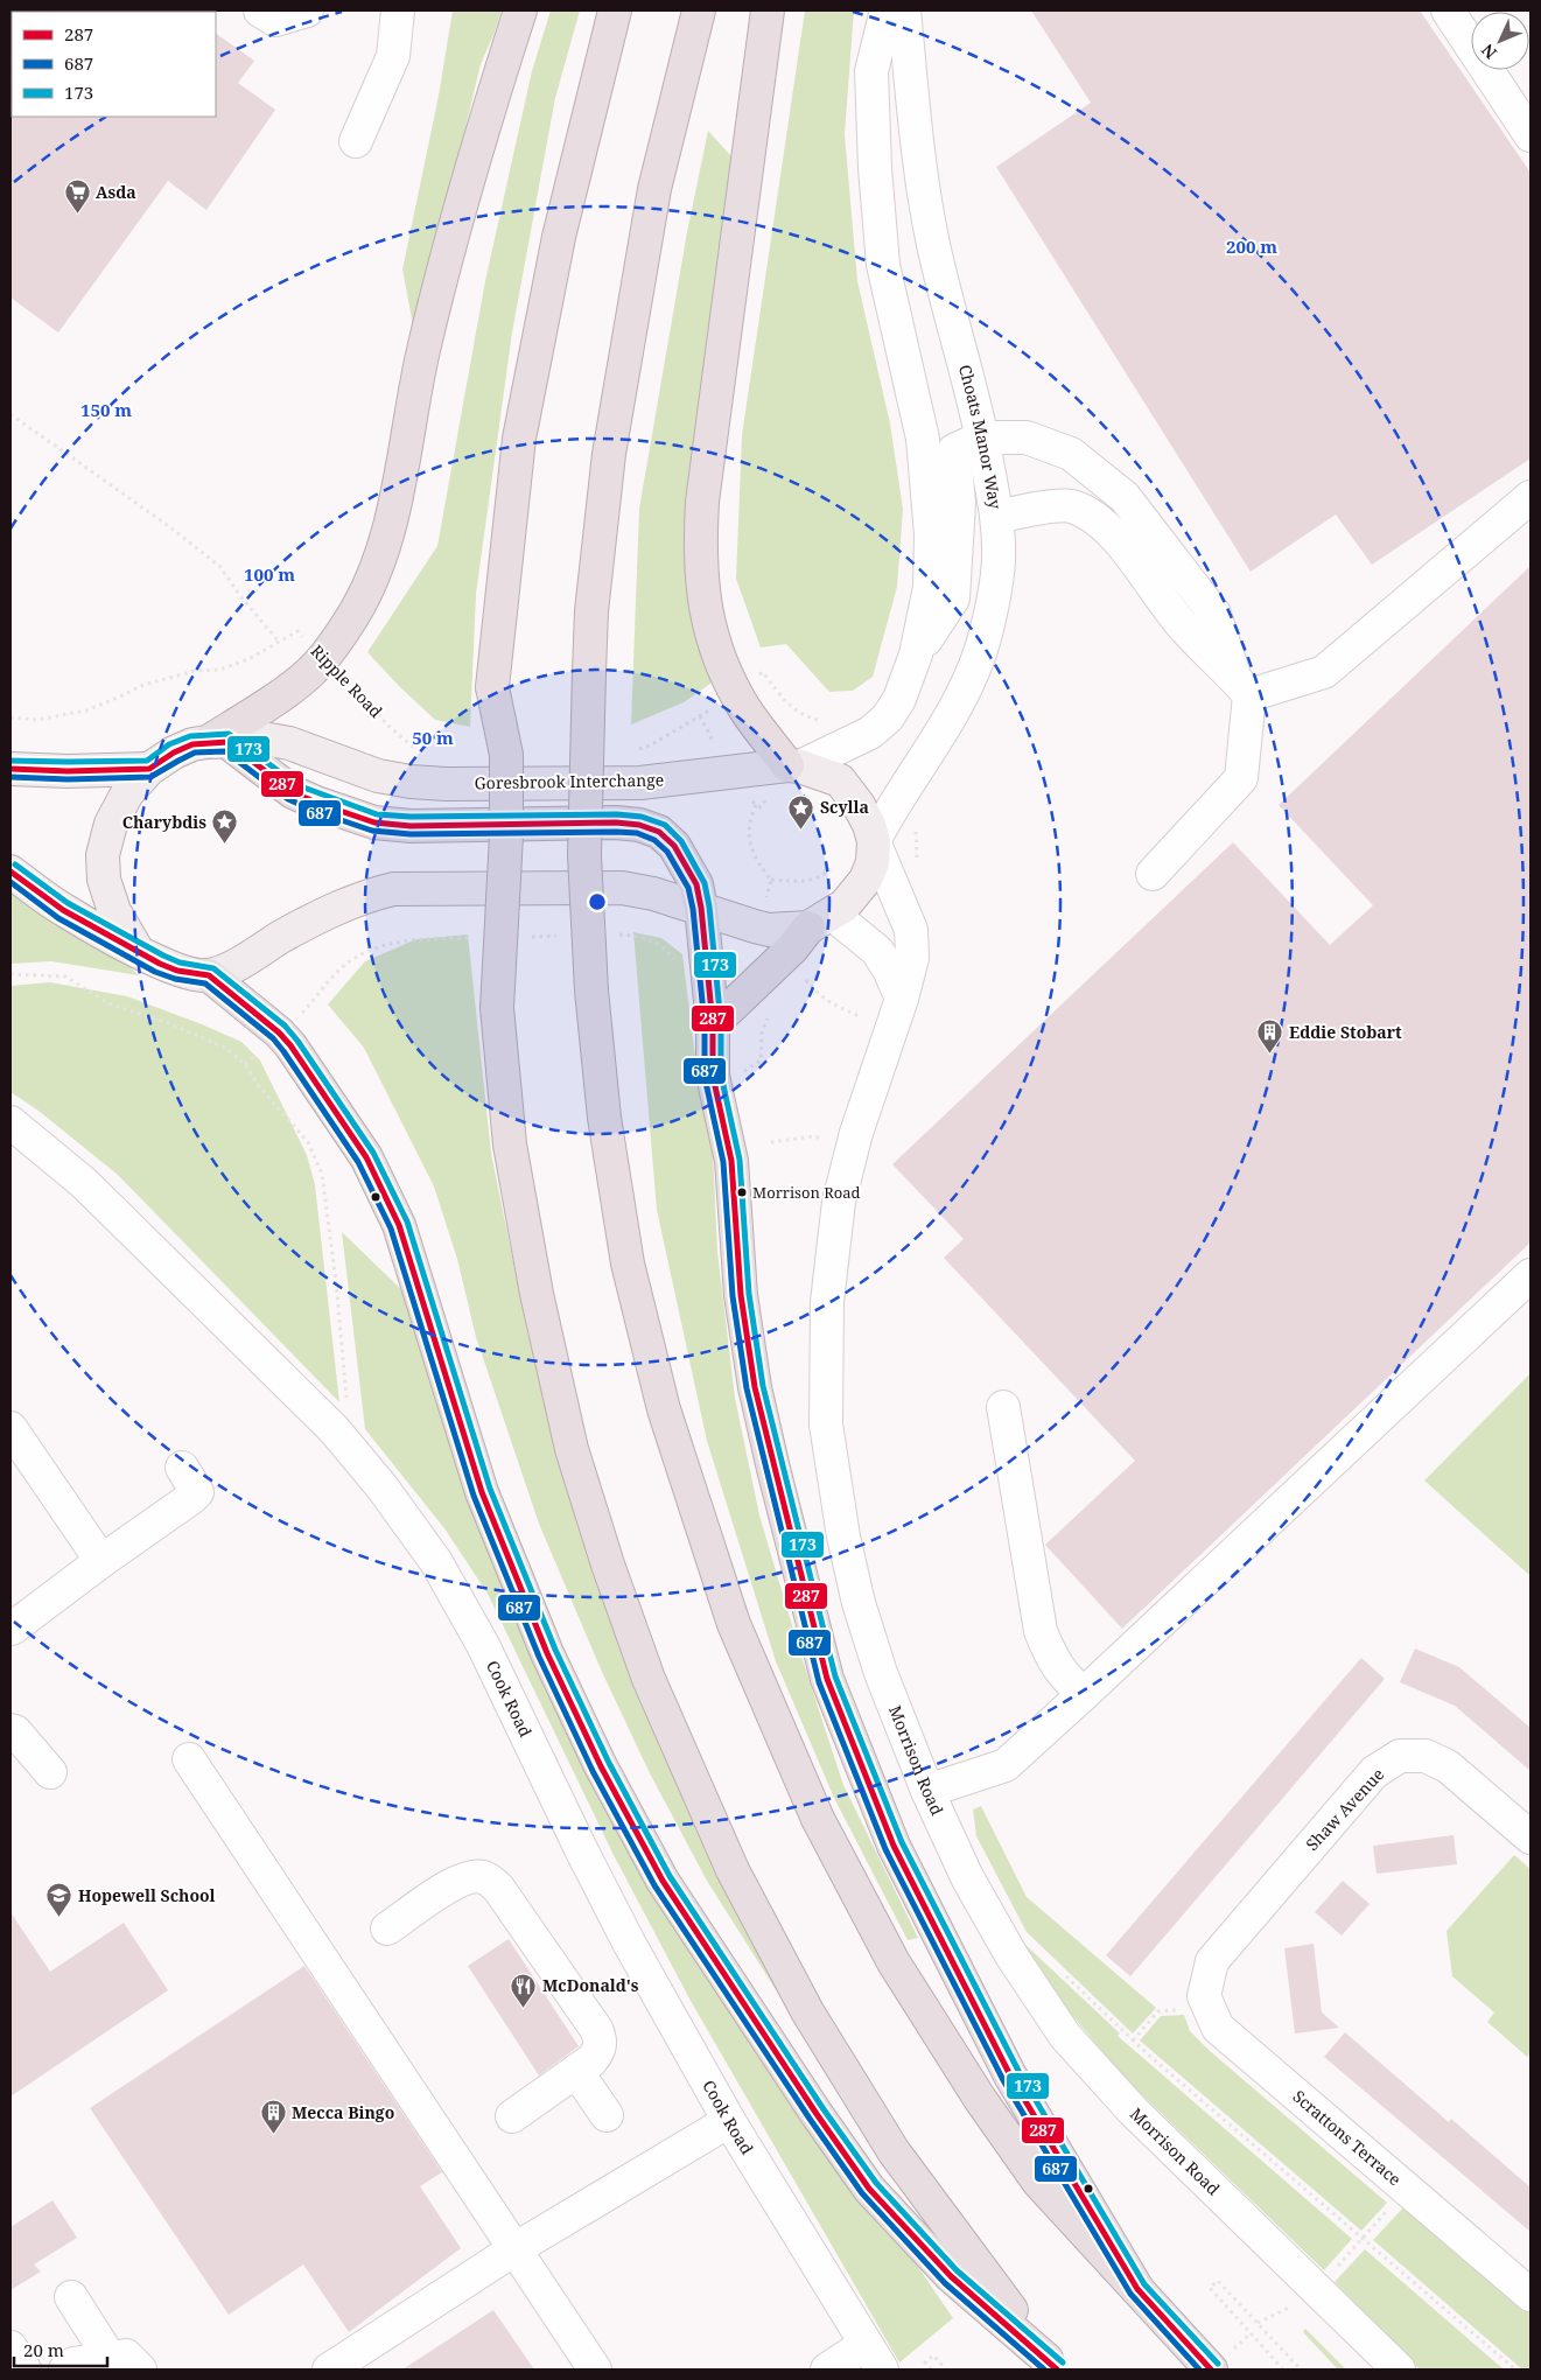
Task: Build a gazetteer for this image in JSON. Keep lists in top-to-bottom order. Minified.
{"streets":{"main road":["Goresbrook Interchange"],"street":["Choats Manor Way","Cook Road","Morrison Road","Shaw Avenue","Scrattons Terrace"],"path":["Ripple Road"]},"crossings":[["Choats Manor Way","Goresbrook Interchange"],["Choats Manor Way","Morrison Road"],["Goresbrook Interchange","Morrison Road"],["Shaw Avenue","Scrattons Terrace"]],"places":{"supermarket":["Asda"],"place":["Scylla","Charybdis"],"building":["Eddie Stobart","Mecca Bingo"],"other":["Morrison Road"],"school or university":["Hopewell School"],"restaurant":["McDonald's"]},"lines":["transit line 173","transit line 287","transit line 687"],"legend":["287","687","173"],"scale_bar":"20 m","north":"bottom left","rings":["200 m","150 m","100 m","50 m"]}
